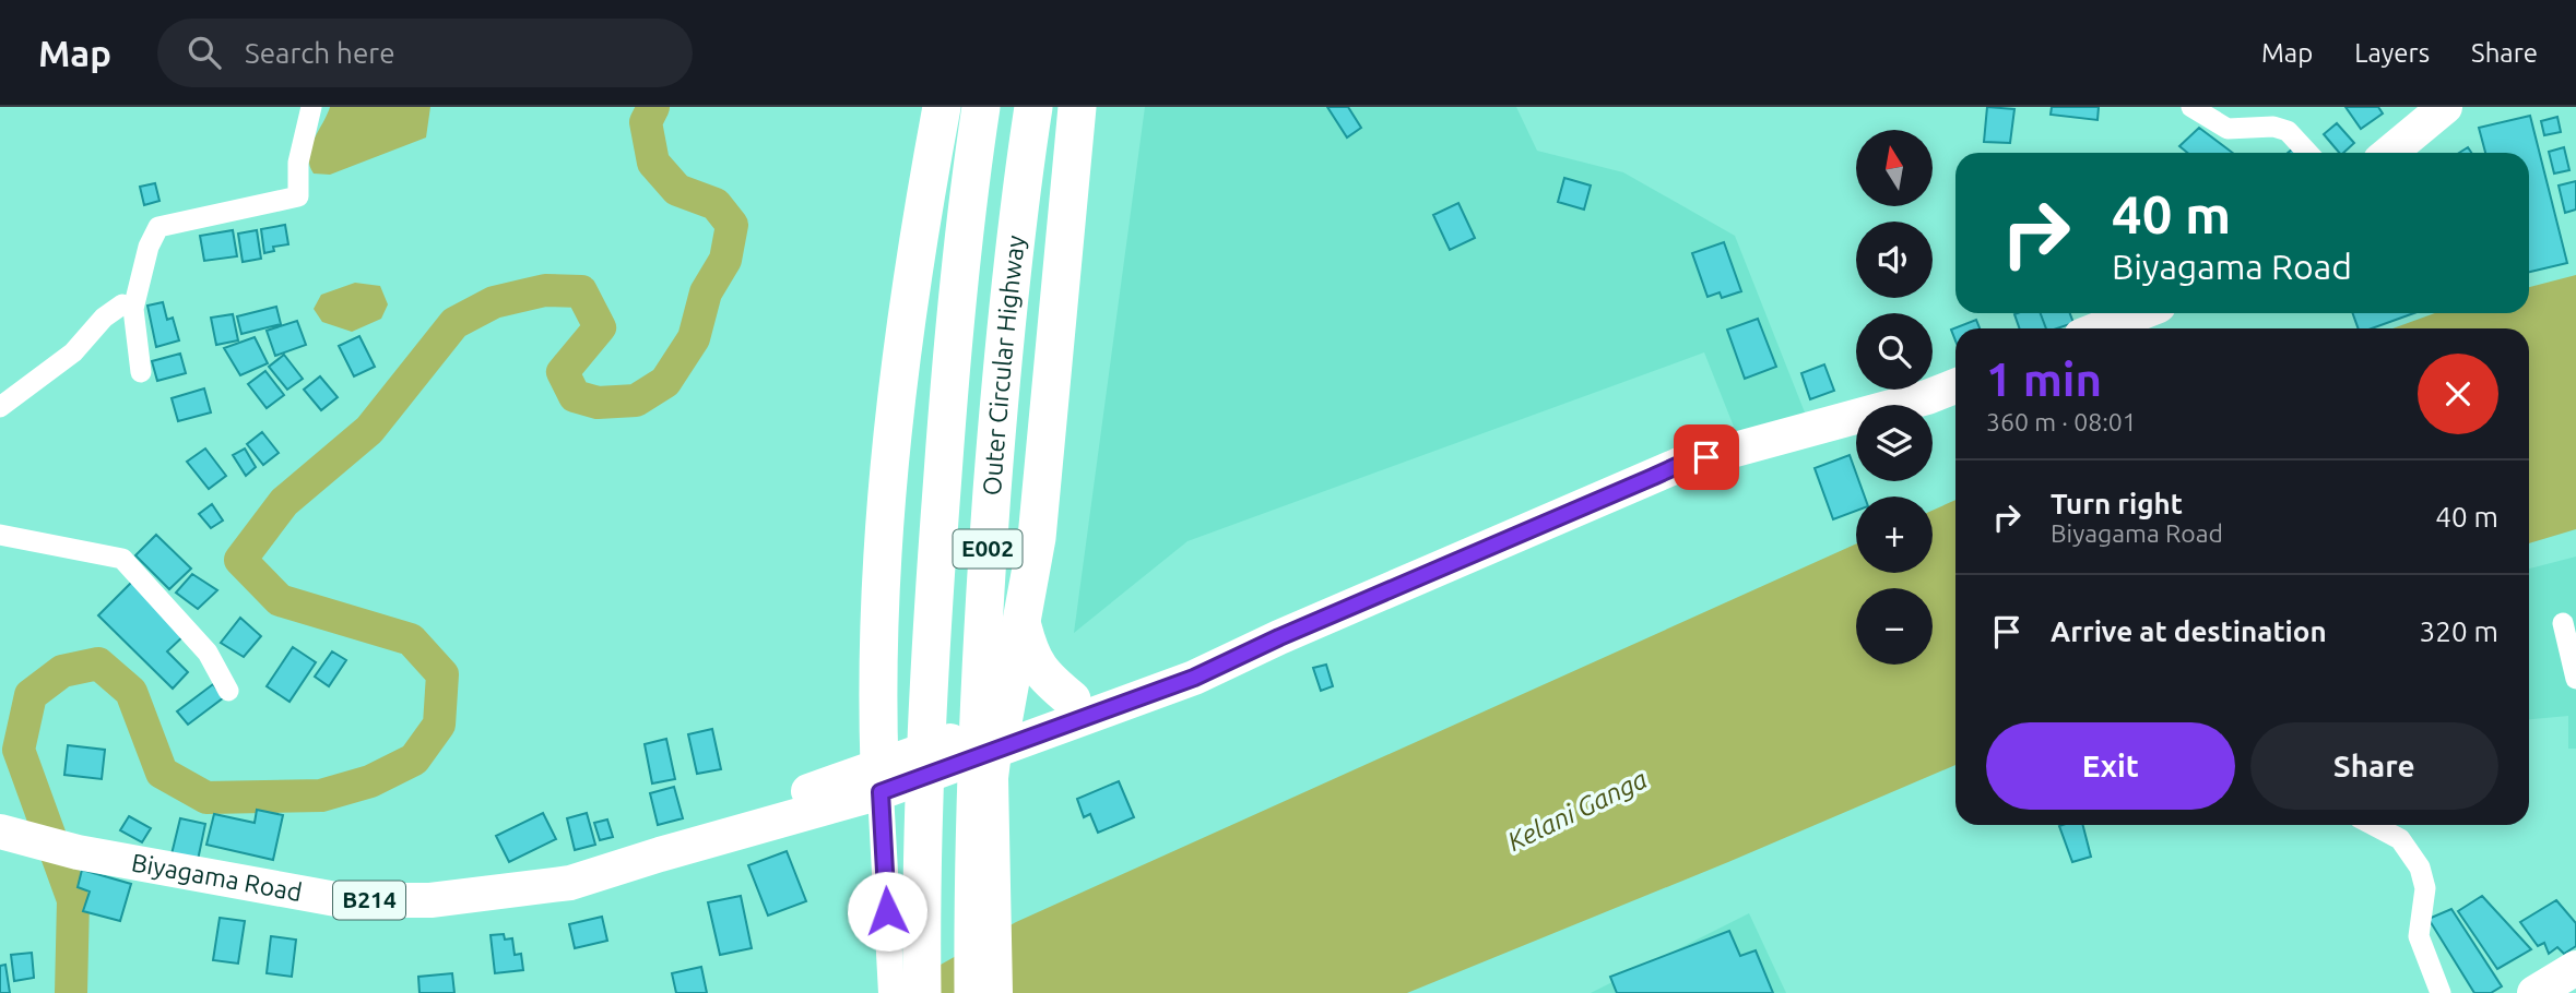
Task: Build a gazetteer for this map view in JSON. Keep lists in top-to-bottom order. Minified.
{"streets":{"highway":["Outer Circular Highway","E002"],"main road":["Biyagama Road","B214"]},"water":["Kelani Ganga"],"north":"top","page":{"header":"Map","search":"Search here","nav":["Map","Layers","Share"],"map_buttons":["+","−"],"turn":["40 m","Biyagama Road"],"heading":["1 min","360 m · 08:01"],"list":[{"name":"Turn right","note":"Biyagama Road","value":"40 m"},{"name":"Arrive at destination","value":"320 m"}],"buttons":["Exit","Share"]}}
